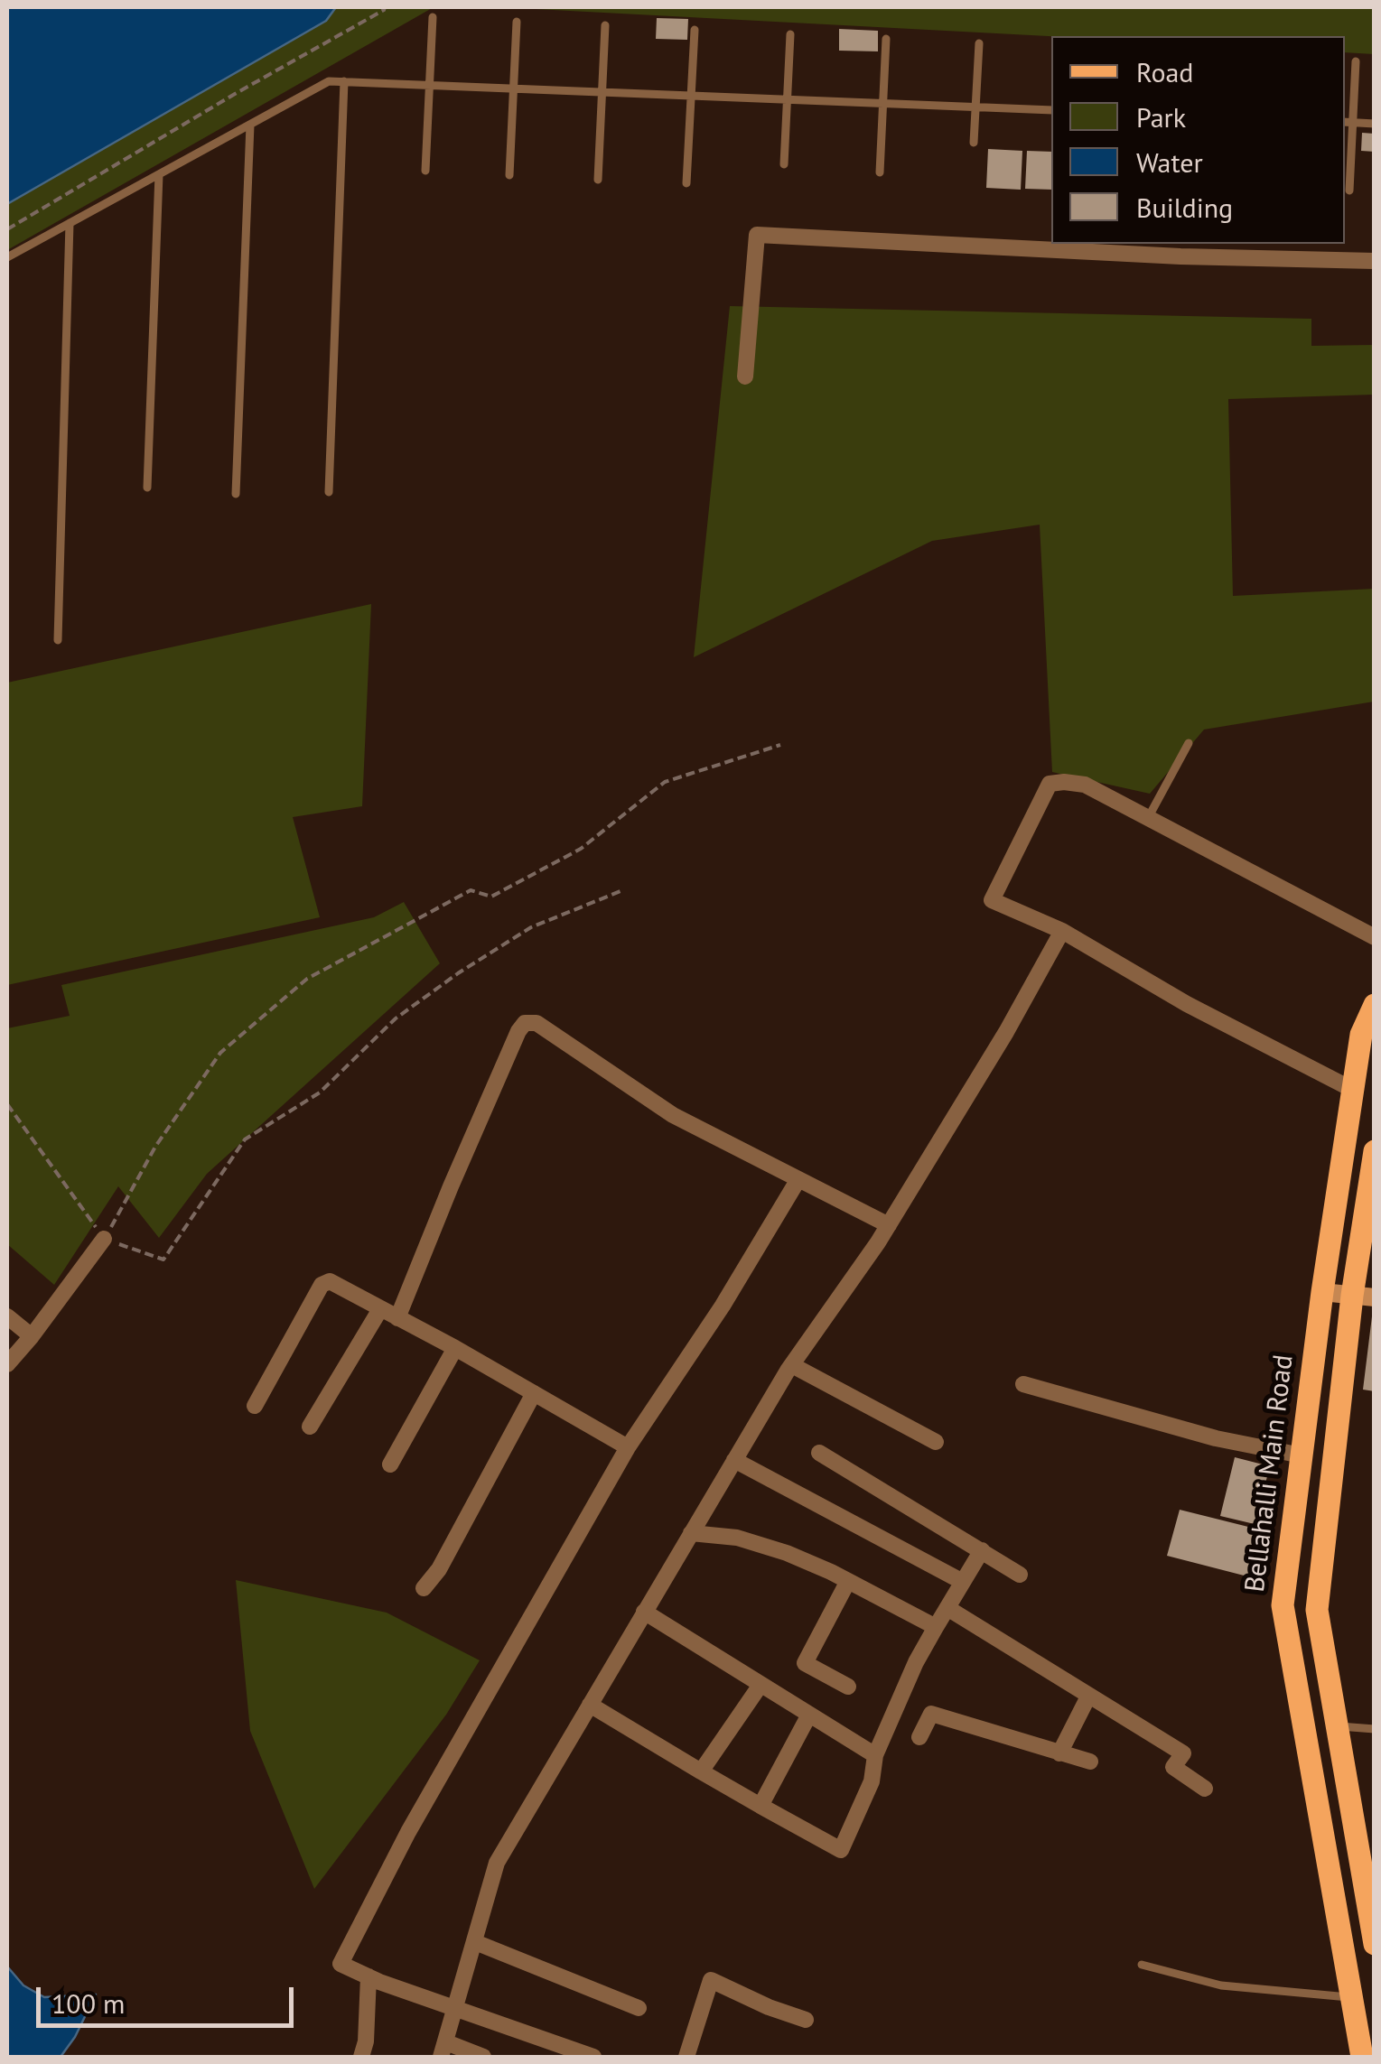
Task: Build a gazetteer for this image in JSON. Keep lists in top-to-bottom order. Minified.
{"streets":{"main road":["Bellahalli Main Road"]},"legend":["Road","Park","Water","Building"],"scale_bar":"100 m"}
